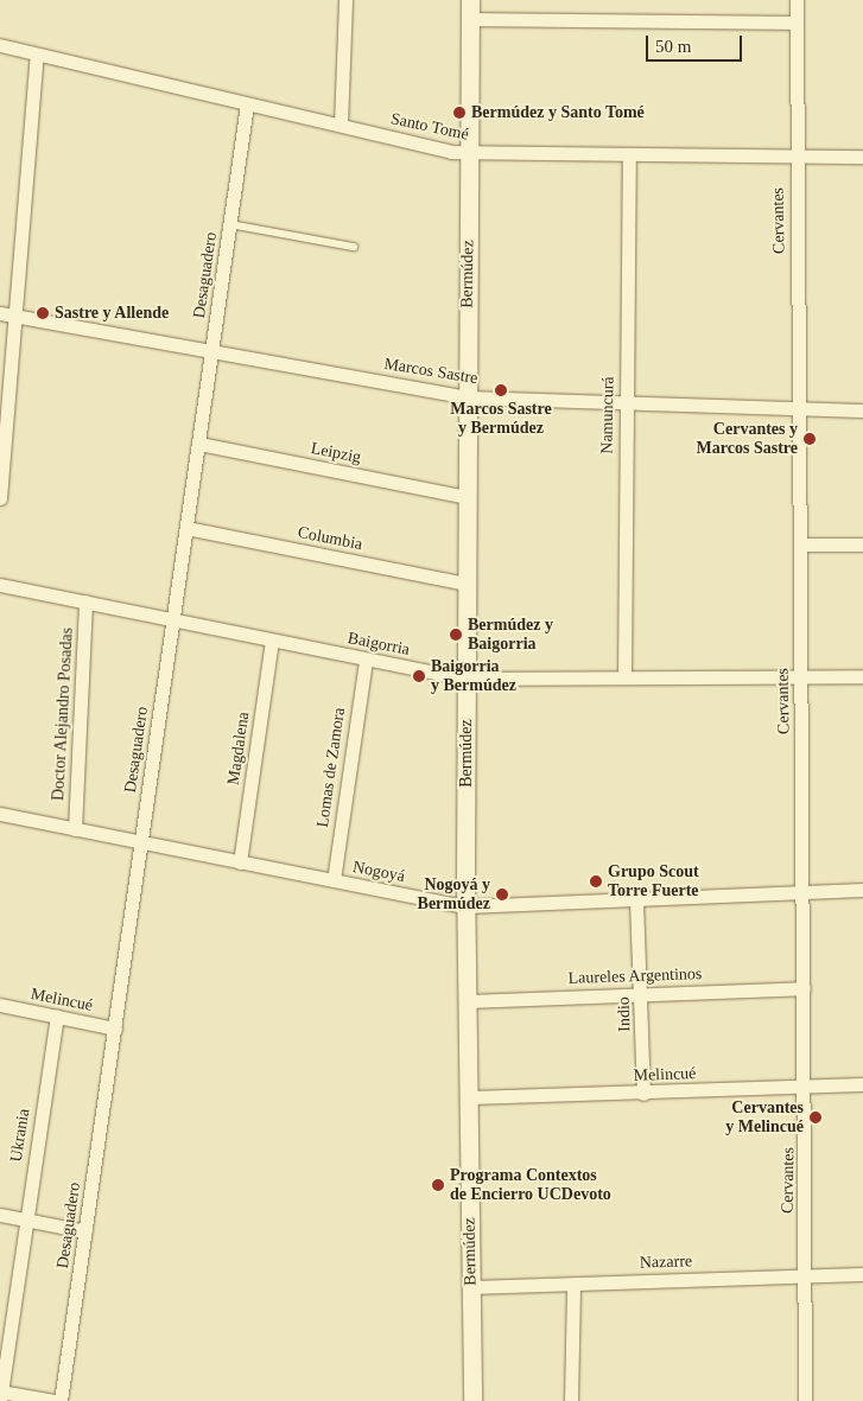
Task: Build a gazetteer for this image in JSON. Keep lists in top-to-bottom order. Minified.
{"streets":{"street":["Santo Tomé","Cervantes","Bermúdez","Desaguadero","Marcos Sastre","Namuncurá","Leipzig","Columbia","Baigorria","Doctor Alejandro Posadas","Magdalena","Lomas de Zamora","Nogoyá","Laureles Argentinos","Melincué","Indio","Ukrania","Nazarre"]},"crossings":[["Santo Tomé","Cervantes"],["Santo Tomé","Bermúdez"],["Santo Tomé","Desaguadero"],["Santo Tomé","Namuncurá"],["Cervantes","Marcos Sastre"],["Cervantes","Baigorria"],["Cervantes","Nogoyá"],["Cervantes","Laureles Argentinos"],["Cervantes","Melincué"],["Cervantes","Nazarre"],["Bermúdez","Marcos Sastre"],["Bermúdez","Leipzig"],["Bermúdez","Columbia"],["Bermúdez","Baigorria"],["Bermúdez","Nogoyá"],["Bermúdez","Laureles Argentinos"],["Bermúdez","Melincué"],["Bermúdez","Nazarre"],["Desaguadero","Marcos Sastre"],["Desaguadero","Leipzig"],["Desaguadero","Columbia"],["Desaguadero","Baigorria"],["Desaguadero","Nogoyá"],["Desaguadero","Melincué"],["Marcos Sastre","Namuncurá"],["Namuncurá","Baigorria"],["Baigorria","Doctor Alejandro Posadas"],["Baigorria","Magdalena"],["Baigorria","Lomas de Zamora"],["Doctor Alejandro Posadas","Nogoyá"],["Magdalena","Nogoyá"],["Lomas de Zamora","Nogoyá"],["Nogoyá","Indio"],["Laureles Argentinos","Indio"],["Melincué","Indio"],["Melincué","Ukrania"]],"places":["Bermúdez y Santo Tomé","Sastre y Allende","Marcos Sastre y Bermúdez","Cervantes y Marcos Sastre","Bermúdez y Baigorria","Baigorria y Bermúdez","Grupo Scout Torre Fuerte","Nogoyá y Bermúdez","Cervantes y Melincué","Programa Contextos de Encierro UCDevoto"],"scale_bar":"50 m"}
